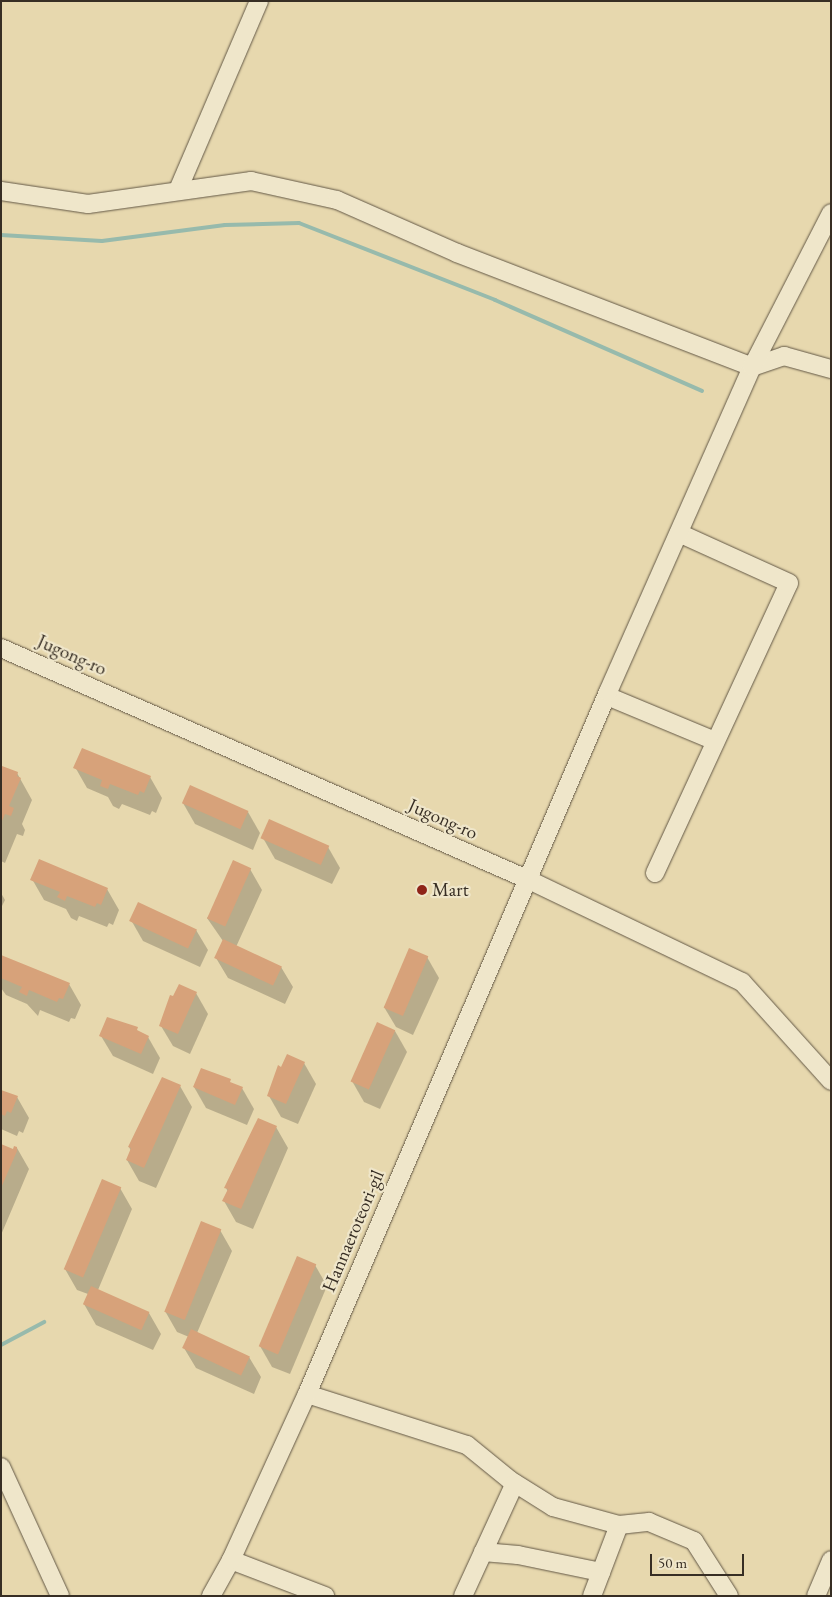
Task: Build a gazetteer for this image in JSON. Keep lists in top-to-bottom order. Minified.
{"streets":{"street":["Jugong-ro","Hannaeroteori-gil"]},"crossings":[["Jugong-ro","Hannaeroteori-gil"]],"places":["Mart"],"scale_bar":"50 m"}
